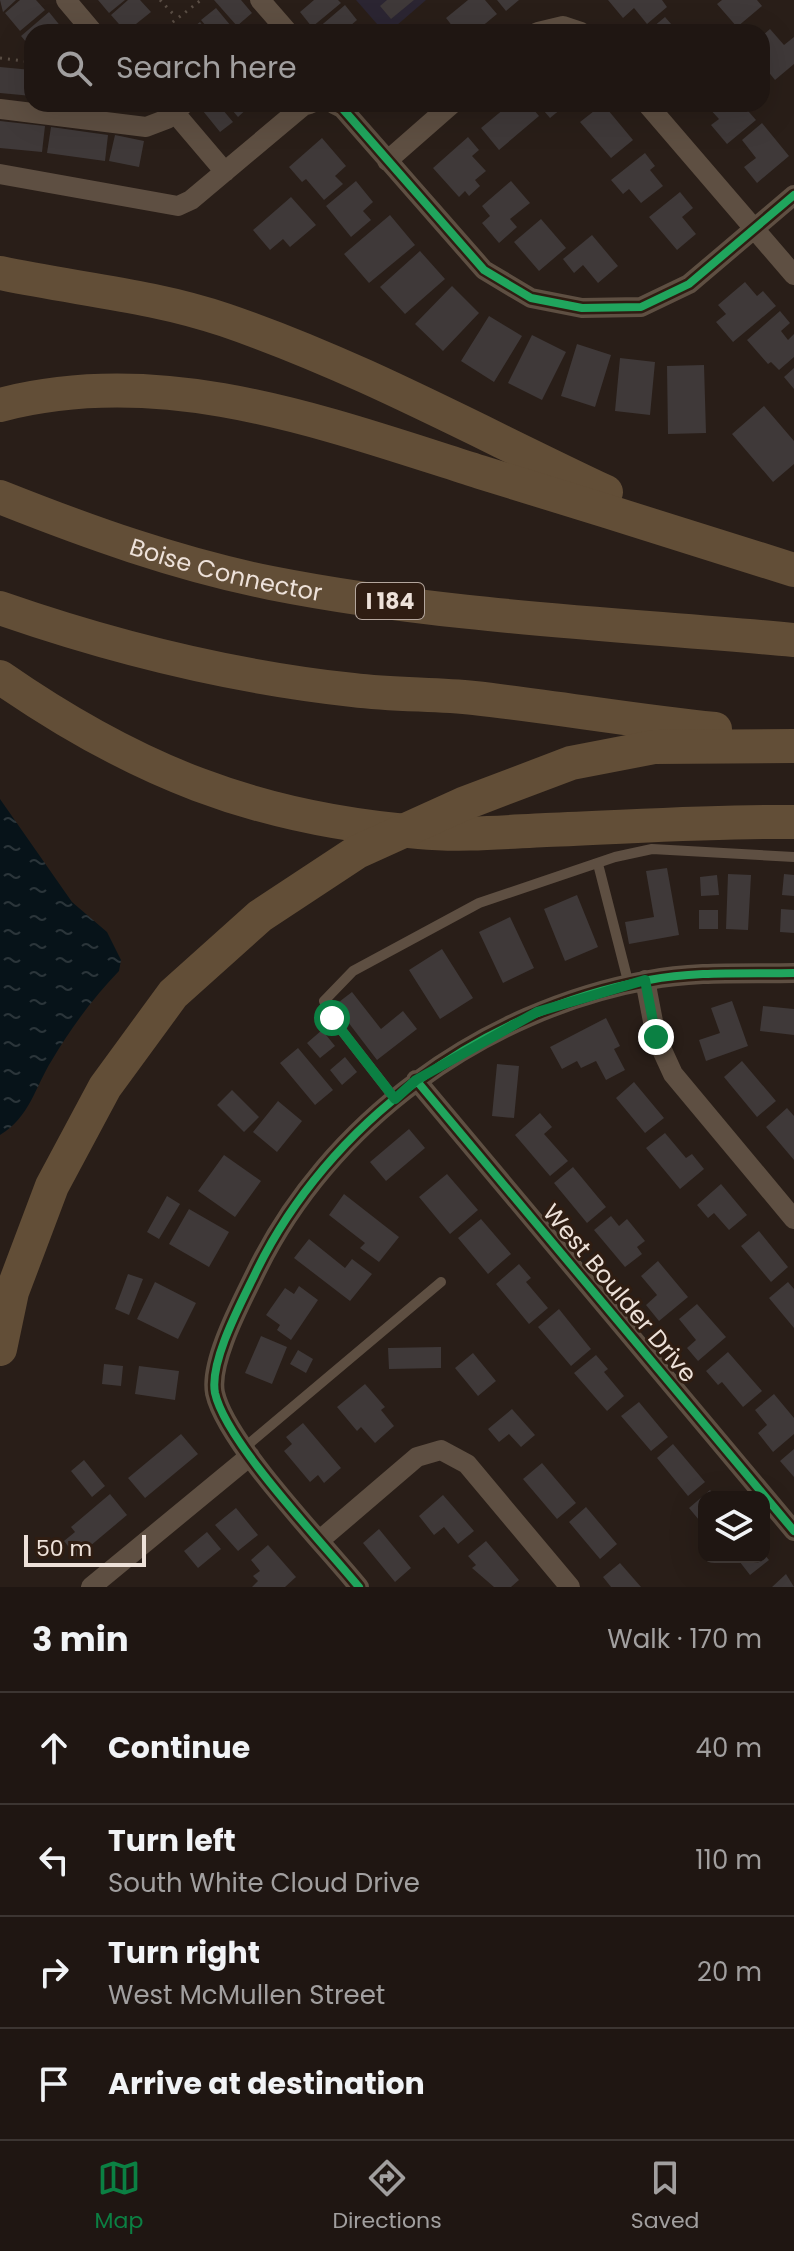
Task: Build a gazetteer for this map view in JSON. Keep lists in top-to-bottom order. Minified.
{"streets":{"highway":["Boise Connector","I 184"],"street":["West Boulder Drive"]},"scale_bar":"50 m","page":{"search":"Search here","scale":"50 m","heading":["3 min","Walk · 170 m"],"list":[["Continue","40 m"],["Turn left","South White Cloud Drive","110 m"],["Turn right","West McMullen Street","20 m"],"Arrive at destination"],"nav":["Map","Directions","Saved"]}}
